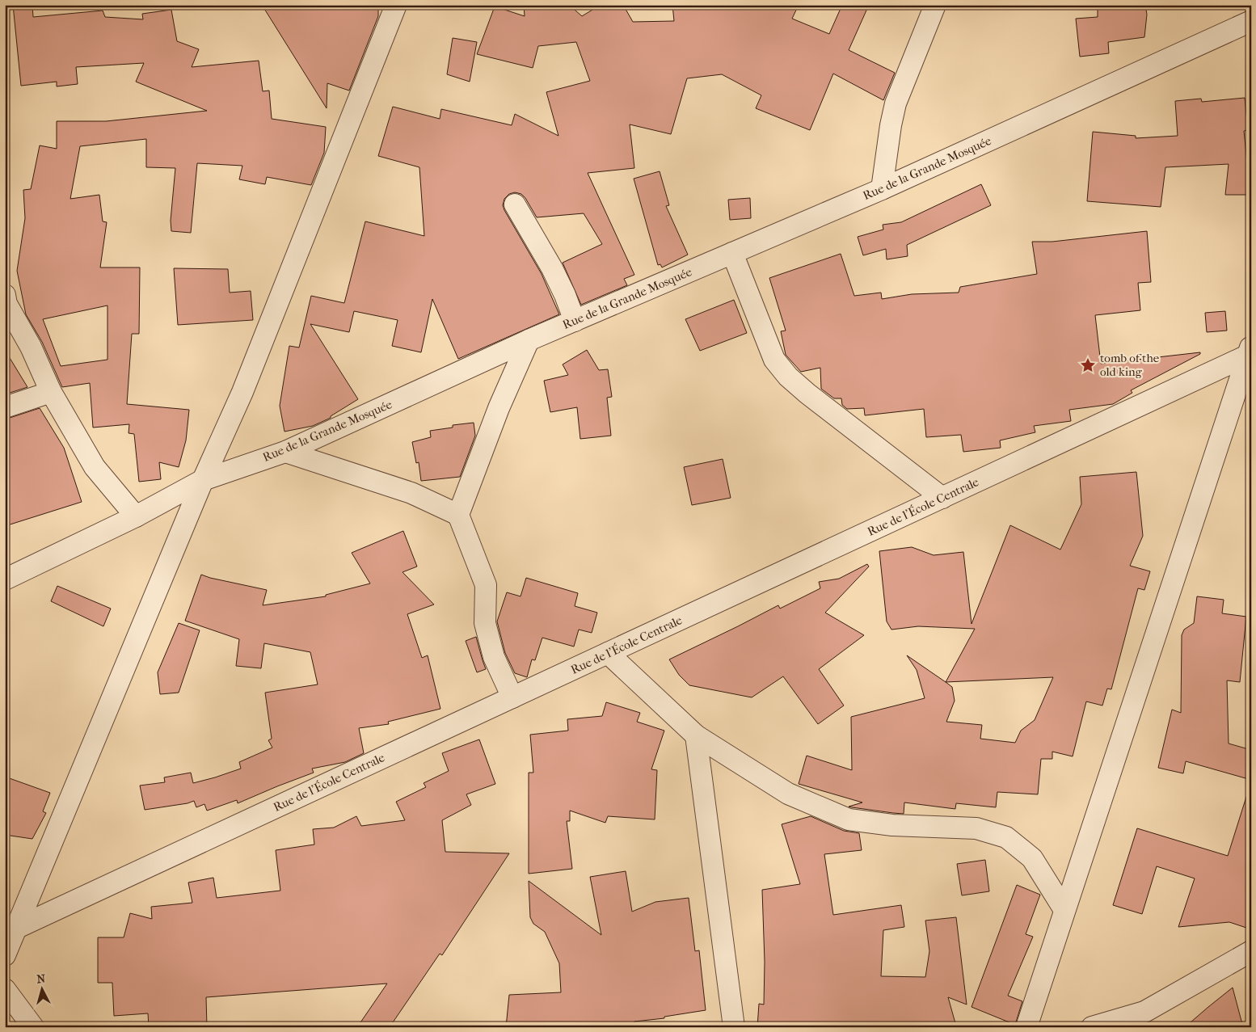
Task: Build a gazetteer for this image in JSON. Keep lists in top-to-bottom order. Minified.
{"streets":{"street":["Rue de la Grande Mosquée","Rue de l'École Centrale"]},"places":{"place":["tomb of the old king"]},"north":"top"}
